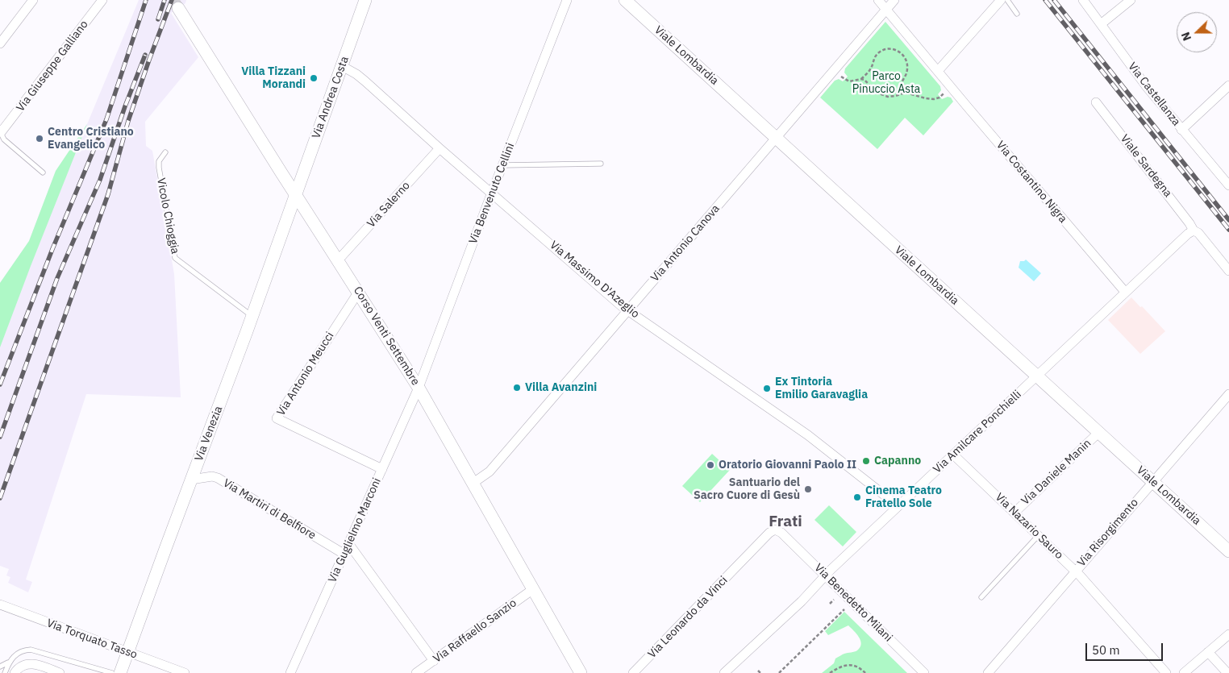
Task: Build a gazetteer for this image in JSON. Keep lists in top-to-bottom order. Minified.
{"streets":{"street":["Viale Lombardia","Via Giuseppe Galliano","Via Castellanza","Via Andrea Costa","Viale Sardegna","Via Costantino Nigra","Via Benvenuto Cellini","Via Salerno","Via Antonio Canova","Via Massimo D'Azeglio","Corso Venti Settembre","Via Antonio Meucci","Via Amilcare Ponchielli","Via Venezia","Via Daniele Manin","Via Martiri di Belfiore","Via Nazario Sauro","Via Guglielmo Marconi","Via Risorgimento","Via Benedetto Milani","Via Leonardo da Vinci","Via Raffaello Sanzio","Via Torquato Tasso"],"lane":["Vicolo Chioggia"]},"crossings":[["Viale Lombardia","Via Antonio Canova"],["Viale Lombardia","Via Amilcare Ponchielli"],["Viale Lombardia","Via Daniele Manin"],["Viale Lombardia","Via Risorgimento"],["Via Andrea Costa","Via Massimo D'Azeglio"],["Via Andrea Costa","Corso Venti Settembre"],["Via Andrea Costa","Via Venezia"],["Viale Sardegna","Via Amilcare Ponchielli"],["Via Costantino Nigra","Via Antonio Canova"],["Via Costantino Nigra","Via Amilcare Ponchielli"],["Via Benvenuto Cellini","Via Massimo D'Azeglio"],["Via Benvenuto Cellini","Corso Venti Settembre"],["Via Benvenuto Cellini","Via Guglielmo Marconi"],["Via Salerno","Via Massimo D'Azeglio"],["Via Salerno","Corso Venti Settembre"],["Vicolo Chioggia","Via Venezia"],["Via Antonio Canova","Via Massimo D'Azeglio"],["Via Antonio Canova","Corso Venti Settembre"],["Via Massimo D'Azeglio","Via Amilcare Ponchielli"],["Corso Venti Settembre","Via Antonio Meucci"],["Corso Venti Settembre","Via Venezia"],["Corso Venti Settembre","Via Guglielmo Marconi"],["Corso Venti Settembre","Via Raffaello Sanzio"],["Via Antonio Meucci","Via Guglielmo Marconi"],["Via Amilcare Ponchielli","Via Nazario Sauro"],["Via Amilcare Ponchielli","Via Benedetto Milani"],["Via Venezia","Via Martiri di Belfiore"],["Via Venezia","Via Torquato Tasso"],["Via Daniele Manin","Via Nazario Sauro"],["Via Martiri di Belfiore","Via Guglielmo Marconi"],["Via Nazario Sauro","Via Risorgimento"],["Via Benedetto Milani","Via Leonardo da Vinci"]],"districts":["Frati"],"parks":["Parco Pinuccio Asta"],"places":["Villa Tizzani Morandi","Centro Cristiano Evangelico","Villa Avanzini","Ex Tintoria Emilio Garavaglia","Capanno","Oratorio Giovanni Paolo II","Santuario del Sacro Cuore di Gesù","Cinema Teatro Fratello Sole"],"scale_bar":"50 m","north":"left"}
